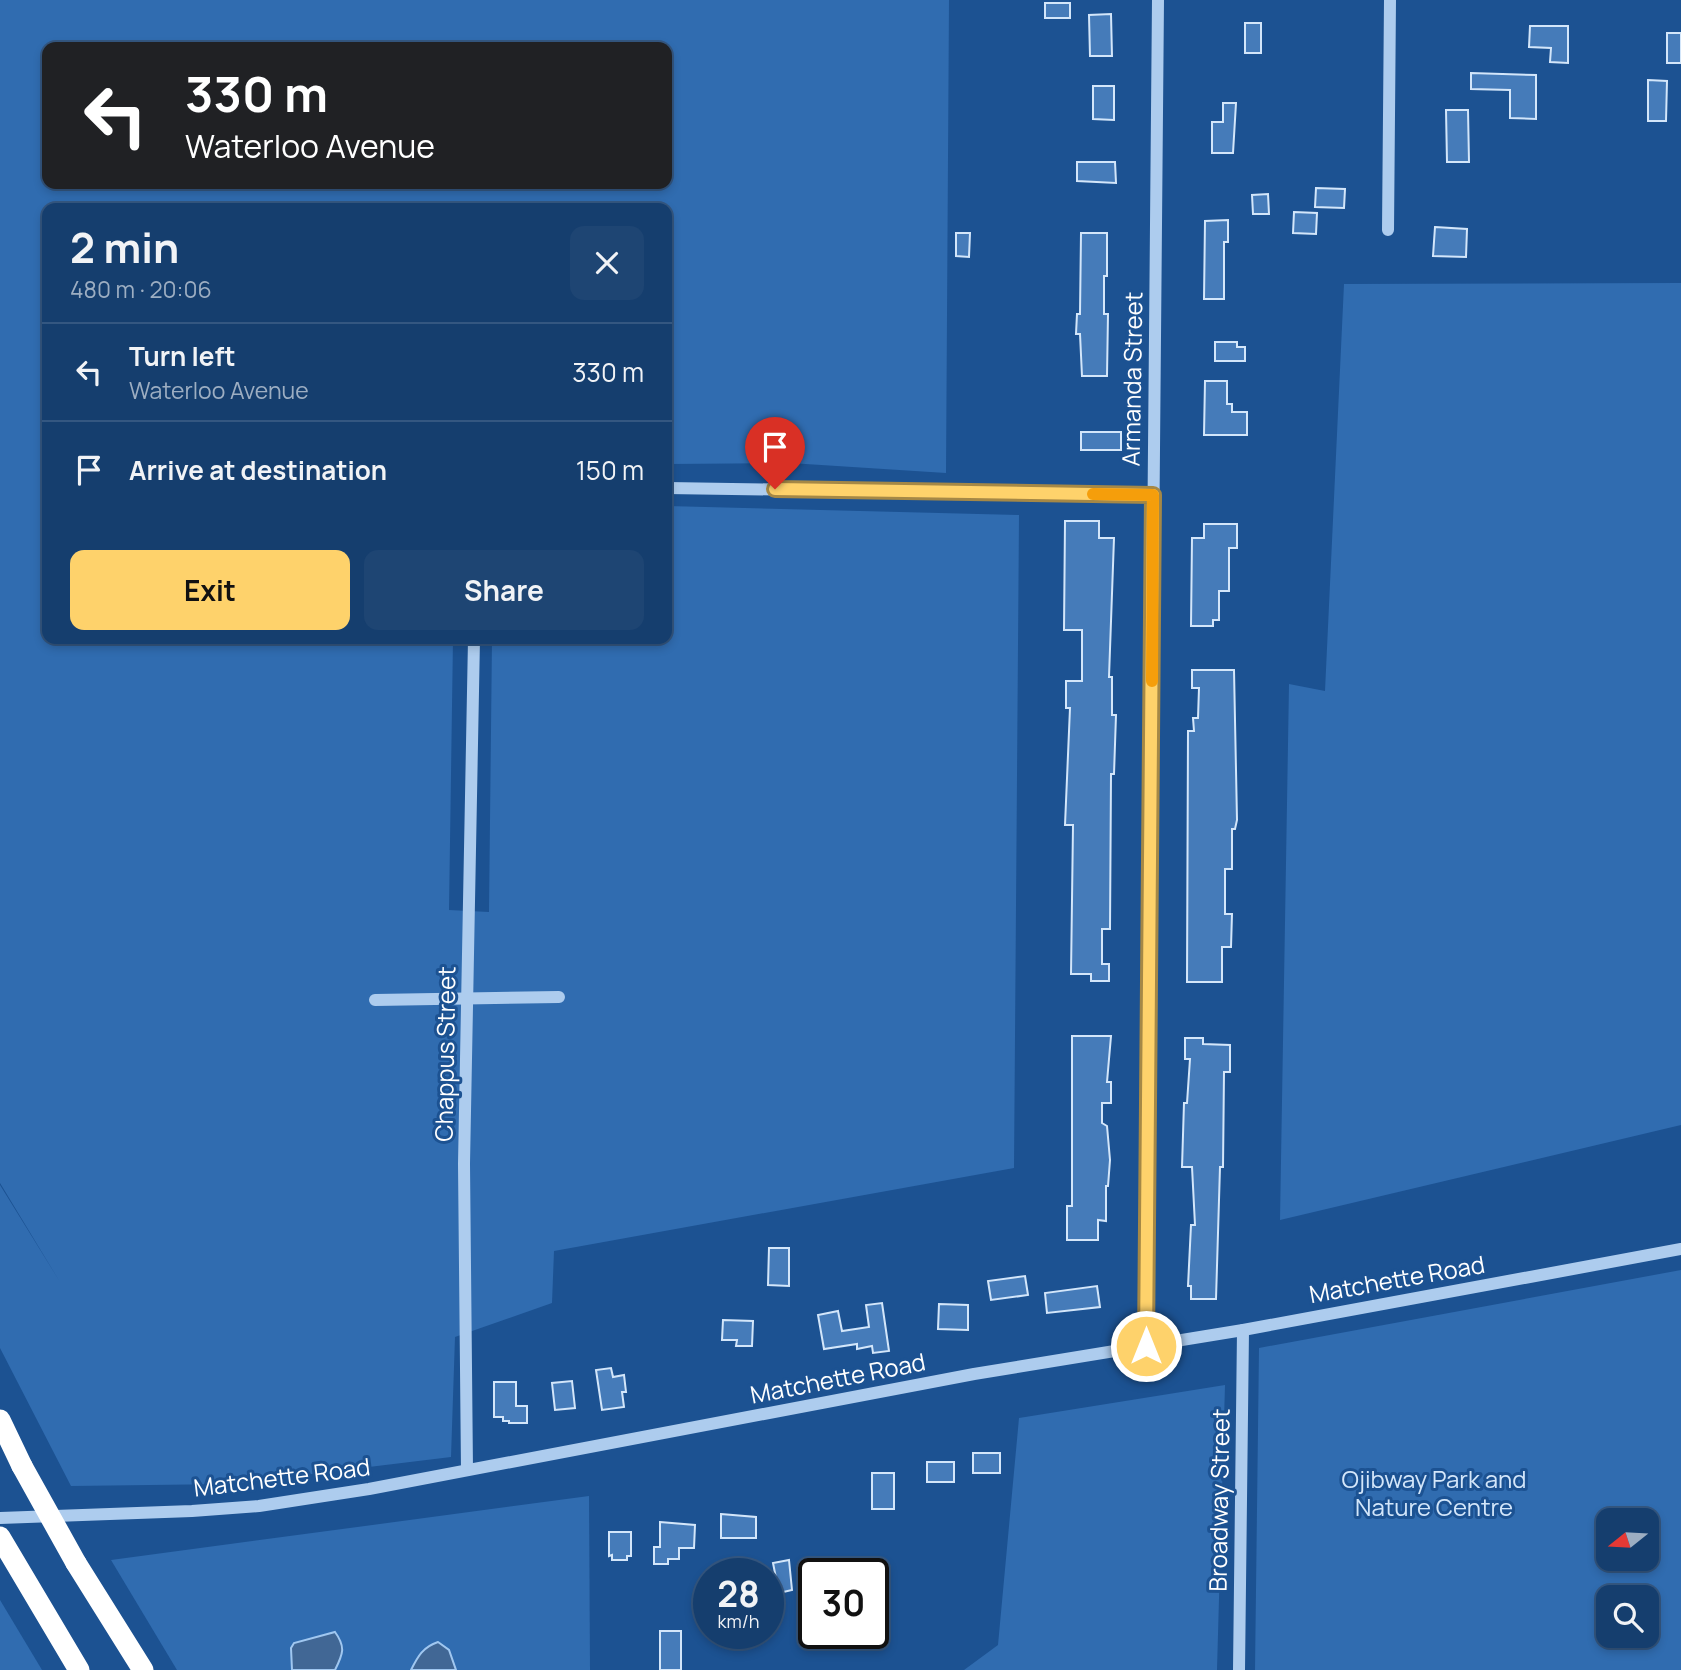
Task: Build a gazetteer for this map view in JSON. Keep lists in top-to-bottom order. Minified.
{"streets":{"street":["Armanda Street","Chappus Street","Matchette Road","Broadway Street"]},"crossings":[["Armanda Street","Matchette Road"],["Chappus Street","Matchette Road"],["Matchette Road","Broadway Street"]],"parks":["Ojibway Park and Nature Centre"],"north":"left","page":{"turn":["330 m","Waterloo Avenue"],"heading":["2 min","480 m · 20:06"],"list":[{"name":"Turn left","note":"Waterloo Avenue","value":"330 m"},{"name":"Arrive at destination","value":"150 m"}],"buttons":["Exit","Share"],"speed":"28 km/h","limit":"30"}}
